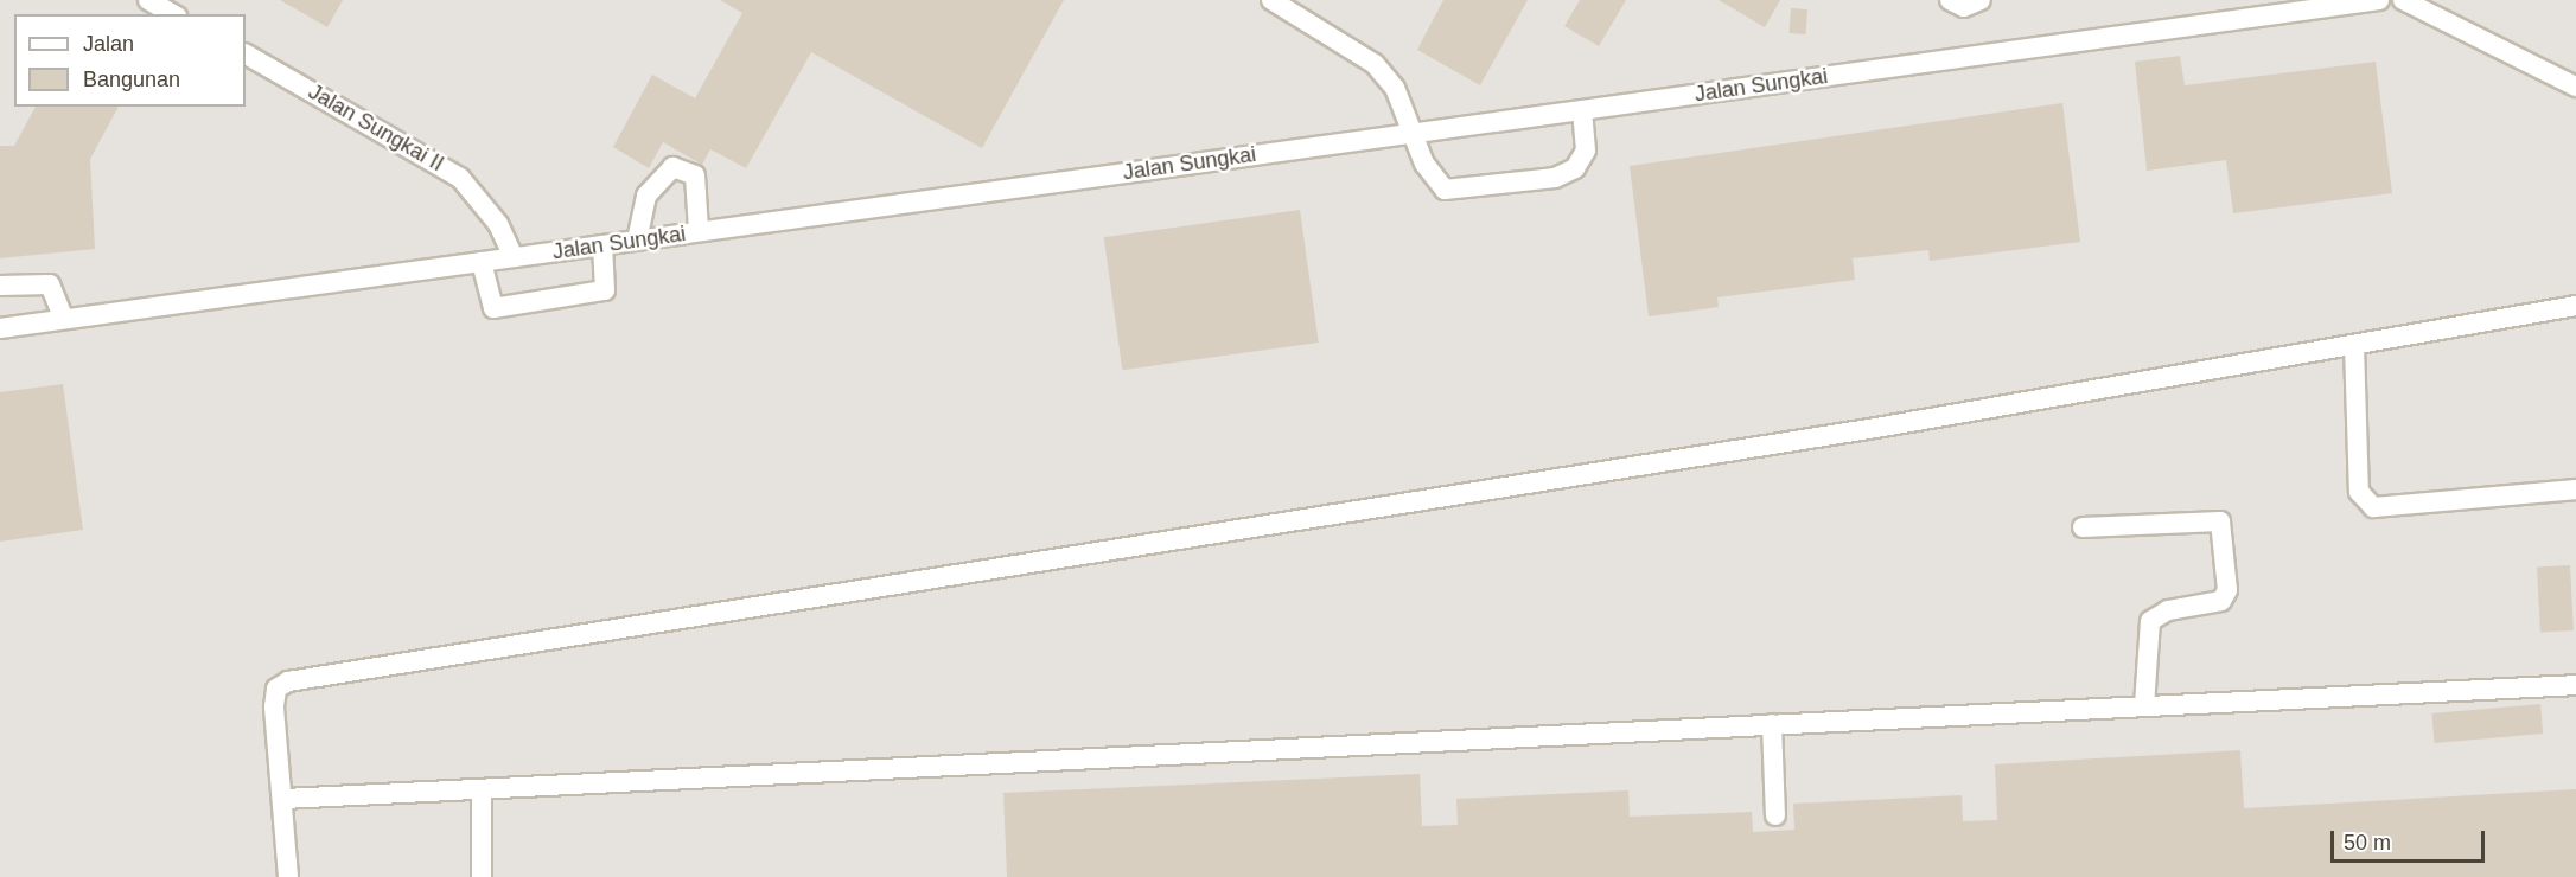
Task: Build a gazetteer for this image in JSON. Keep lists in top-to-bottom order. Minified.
{"streets":{"street":["Jalan Sungkai","Jalan Sungkai II"]},"crossings":[["Jalan Sungkai","Jalan Sungkai II"]],"legend":["Jalan","Bangunan"],"scale_bar":"50 m"}
